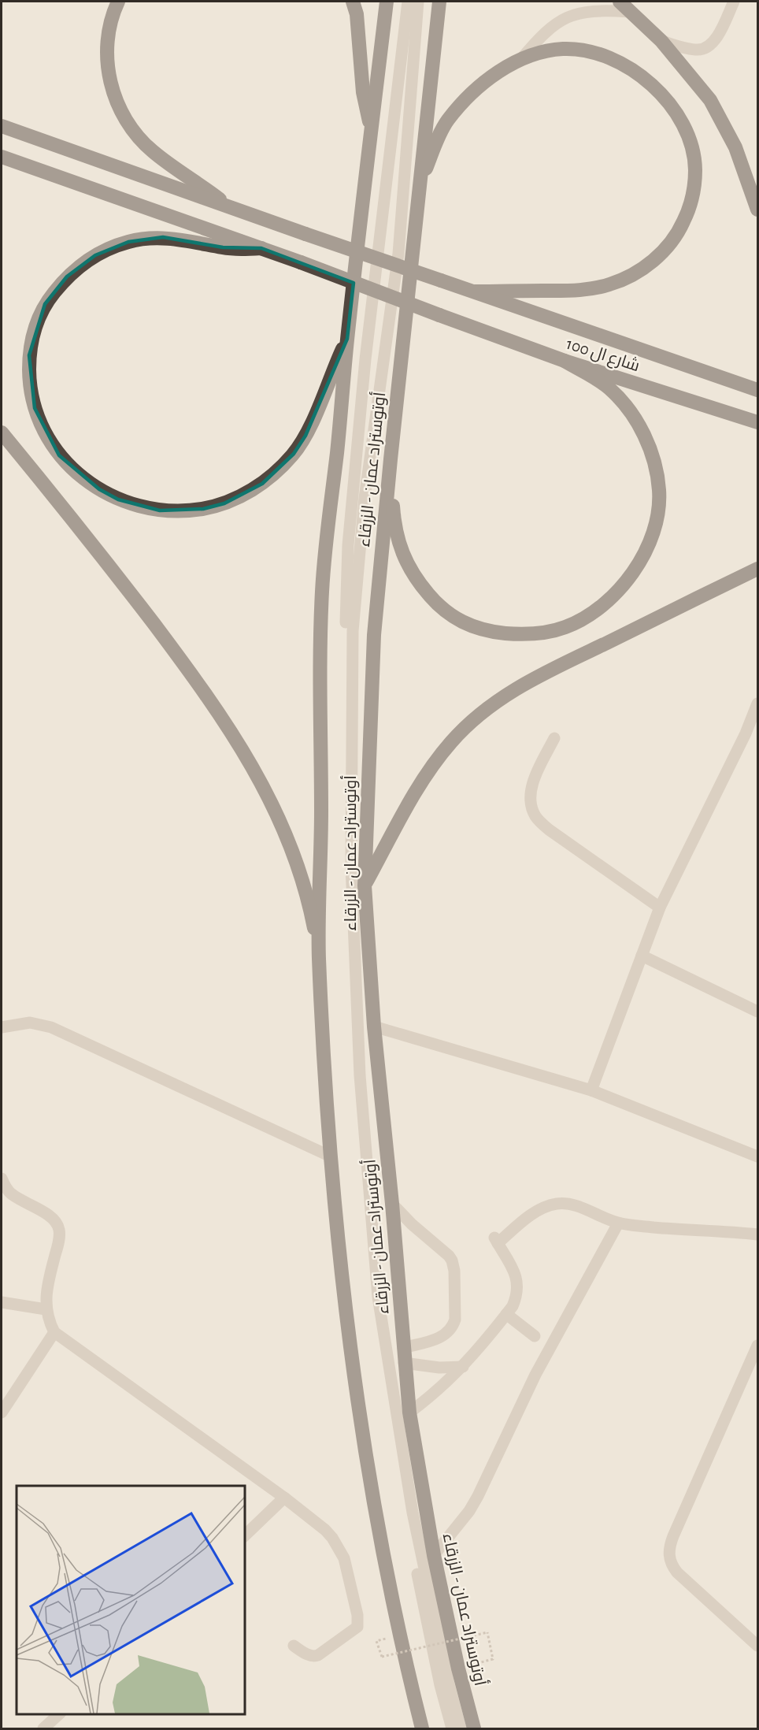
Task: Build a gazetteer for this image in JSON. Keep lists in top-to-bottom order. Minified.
{"streets":{"highway":["شارع ال 100","أوتوستراد عمان - الزرقاء"]}}
